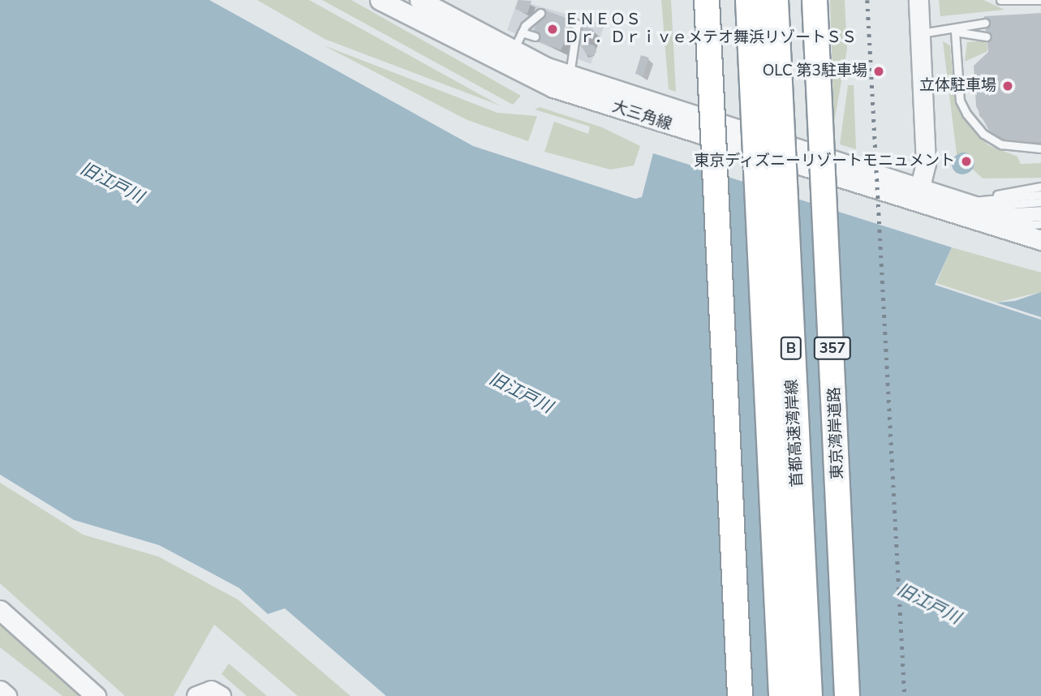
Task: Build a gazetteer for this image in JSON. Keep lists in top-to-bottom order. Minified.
{"streets":{"highway":["B","357","首都高速湾岸線","東京湾岸道路"],"street":["大三角線"]},"water":["旧江戸川"],"places":["ＥＮＥＯＳ Ｄｒ．Ｄｒｉｖｅメテオ舞浜リゾートＳＳ","OLC 第3駐車場","立体駐車場","東京ディズニーリゾートモニュメント"]}
